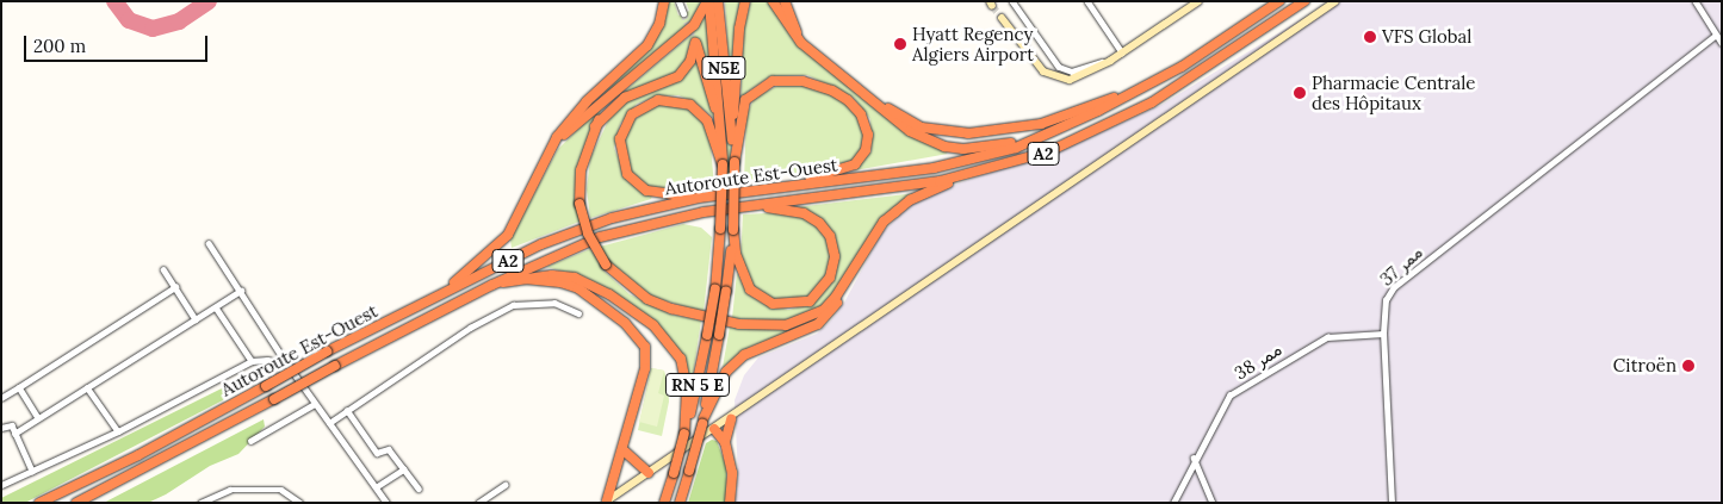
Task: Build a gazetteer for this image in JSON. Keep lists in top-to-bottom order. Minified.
{"streets":{"highway":["N5E","A2","Autoroute Est-Ouest","RN 5 E"],"street":["ممر 37","ممر 38"]},"crossings":[["N5E","RN 5 E"],["ممر 37","ممر 38"]],"places":["VFS Global","Hyatt Regency Algiers Airport","Pharmacie Centrale des Hôpitaux","Citroën"],"scale_bar":"200 m"}
